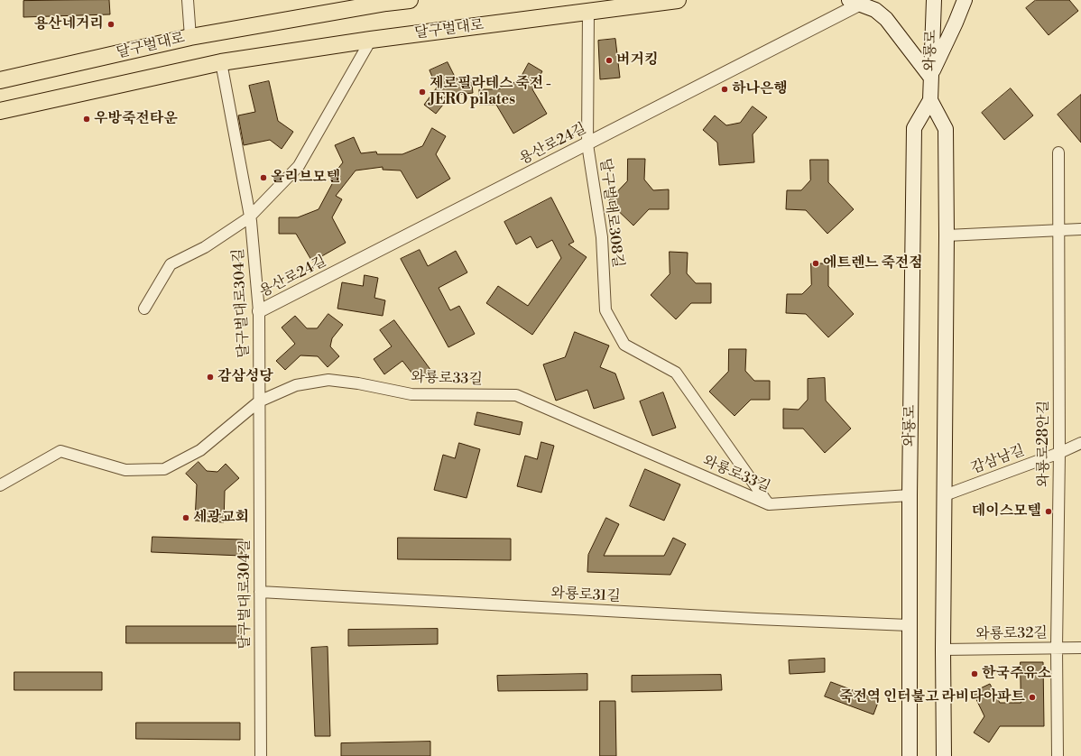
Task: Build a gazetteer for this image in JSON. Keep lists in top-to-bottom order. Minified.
{"streets":{"main road":["달구벌대로","와룡로"],"street":["용산로24길","달구벌대로308길","달구벌대로304길","와룡로33길","와룡로28안길","감삼남길","와룡로31길","와룡로32길"]},"crossings":[["달구벌대로","달구벌대로308길"],["달구벌대로","달구벌대로304길"],["와룡로","와룡로33길"],["와룡로","감삼남길"],["와룡로","와룡로31길"],["와룡로","와룡로32길"],["용산로24길","달구벌대로308길"],["용산로24길","달구벌대로304길"],["달구벌대로308길","와룡로33길"],["달구벌대로304길","와룡로33길"],["달구벌대로304길","와룡로31길"],["와룡로28안길","감삼남길"],["와룡로28안길","와룡로32길"]],"places":["용산네거리","버거킹","하나은행","제로필라테스 죽전 - JERO pilates","우방죽전타운","올리브모텔","에트렌느 죽전점","감삼성당","데이스모텔","세광교회","한국주유소","죽전역 인터불고 라비다아파트"]}
